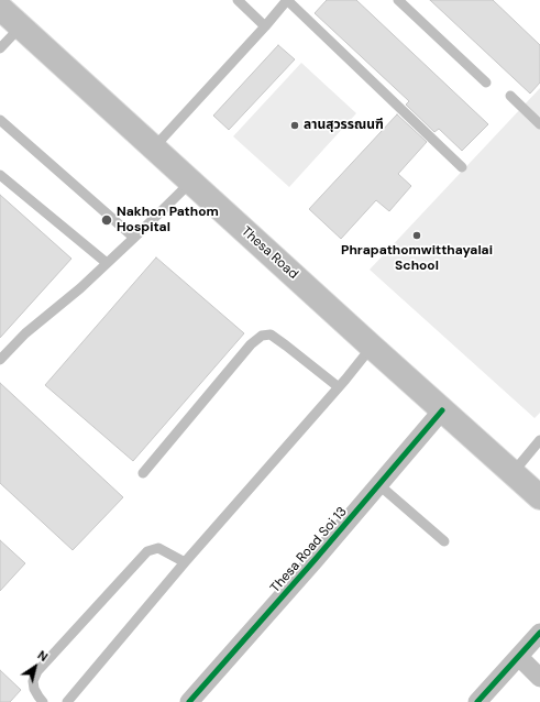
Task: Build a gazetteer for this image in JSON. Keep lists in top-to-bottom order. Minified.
{"streets":{"main road":["Thesa Road"],"street":["Thesa Road Soi 13"]},"crossings":[["Thesa Road","Thesa Road Soi 13"]],"places":["ลานสุวรรณนฑี","Nakhon Pathom Hospital","Phrapathomwitthayalai School"],"north":"top right"}
